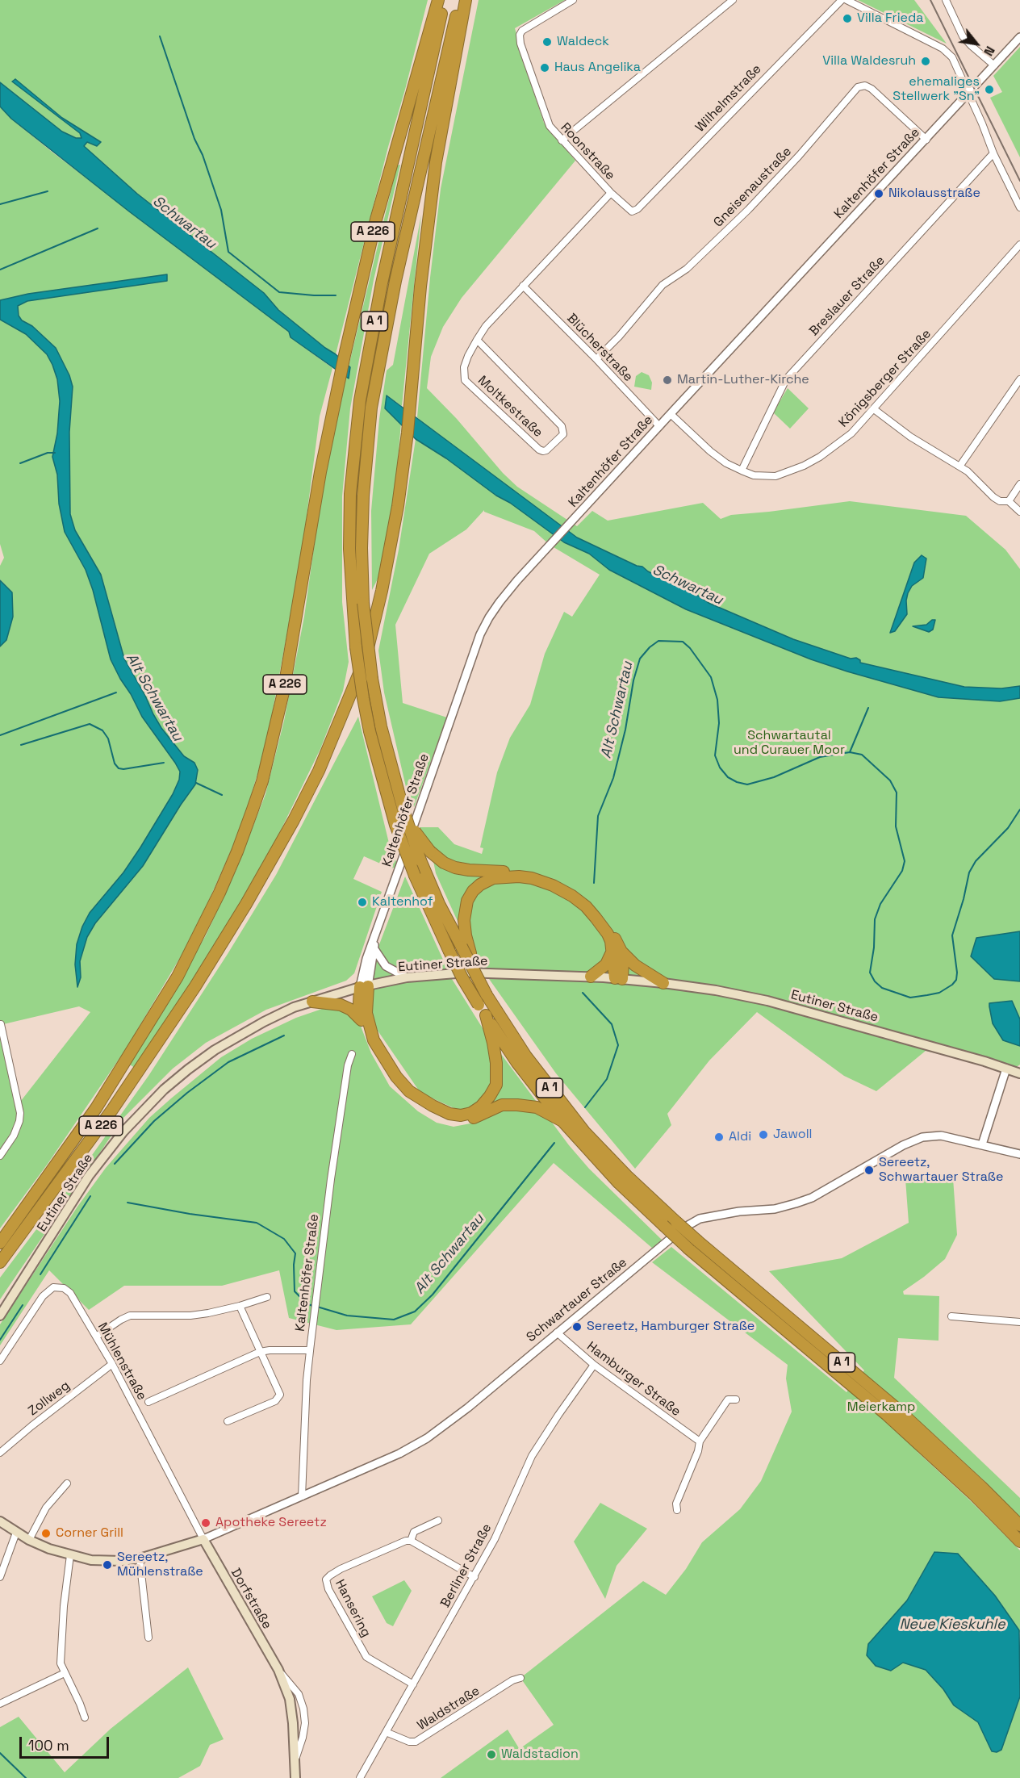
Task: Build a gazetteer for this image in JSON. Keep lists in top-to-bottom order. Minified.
{"streets":{"highway":["A 226","A 1"],"main road":["Eutiner Straße","Dorfstraße"],"street":["Wilhelmstraße","Roonstraße","Kaltenhöfer Straße","Gneisenaustraße","Breslauer Straße","Blücherstraße","Königsberger Straße","Moltkestraße","Schwartauer Straße","Mühlenstraße","Hamburger Straße","Zollweg","Berliner Straße","Hansering","Waldstraße"]},"crossings":[["Wilhelmstraße","Roonstraße"],["Roonstraße","Moltkestraße"],["Kaltenhöfer Straße","Gneisenaustraße"],["Kaltenhöfer Straße","Blücherstraße"],["Kaltenhöfer Straße","Königsberger Straße"],["Kaltenhöfer Straße","Eutiner Straße"],["Kaltenhöfer Straße","Schwartauer Straße"],["Gneisenaustraße","Blücherstraße"],["Breslauer Straße","Königsberger Straße"],["Blücherstraße","Moltkestraße"],["Schwartauer Straße","Mühlenstraße"],["Schwartauer Straße","Hamburger Straße"],["Schwartauer Straße","Dorfstraße"],["Mühlenstraße","Zollweg"],["Mühlenstraße","Dorfstraße"],["Hamburger Straße","Berliner Straße"],["Berliner Straße","Hansering"],["Berliner Straße","Waldstraße"]],"water":["Schwartau","Alt Schwartau","Neue Kieskuhle"],"parks":["Schwartautal und Curauer Moor","Meierkamp"],"places":["Villa Frieda","Waldeck","Villa Waldesruh","Haus Angelika","ehemaliges Stellwerk \"Sn\"","Nikolausstraße","Martin-Luther-Kirche","Kaltenhof","Jawoll","Aldi","Sereetz, Schwartauer Straße","Sereetz, Hamburger Straße","Apotheke Sereetz","Corner Grill","Sereetz, Mühlenstraße","Waldstadion"],"scale_bar":"100 m","north":"bottom right"}
